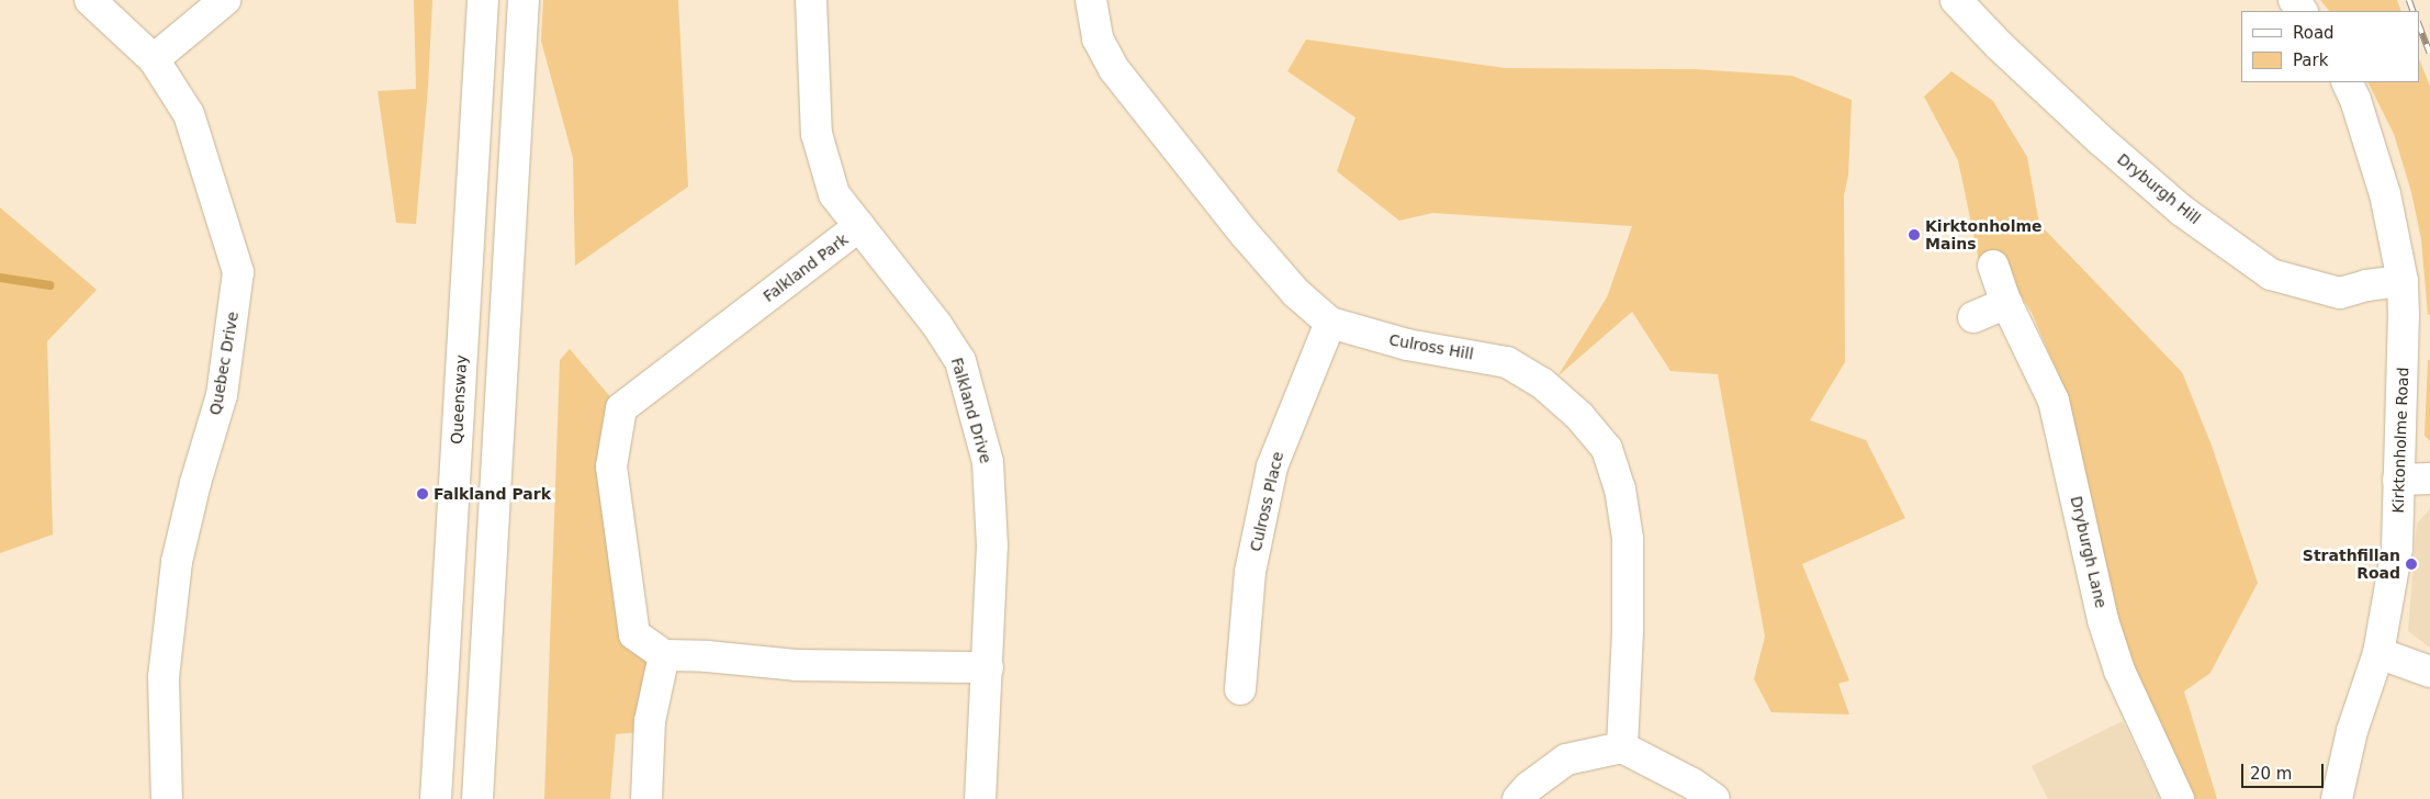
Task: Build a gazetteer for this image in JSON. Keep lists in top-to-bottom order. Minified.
{"streets":{"main road":["Dryburgh Hill","Falkland Park","Culross Hill","Quebec Drive","Queensway","Falkland Drive","Kirktonholme Road","Culross Place","Dryburgh Lane"]},"crossings":[["Dryburgh Hill","Kirktonholme Road"],["Falkland Park","Falkland Drive"],["Culross Hill","Culross Place"]],"places":["Kirktonholme Mains","Falkland Park","Strathfillan Road"],"legend":["Road","Park"],"scale_bar":"20 m"}
